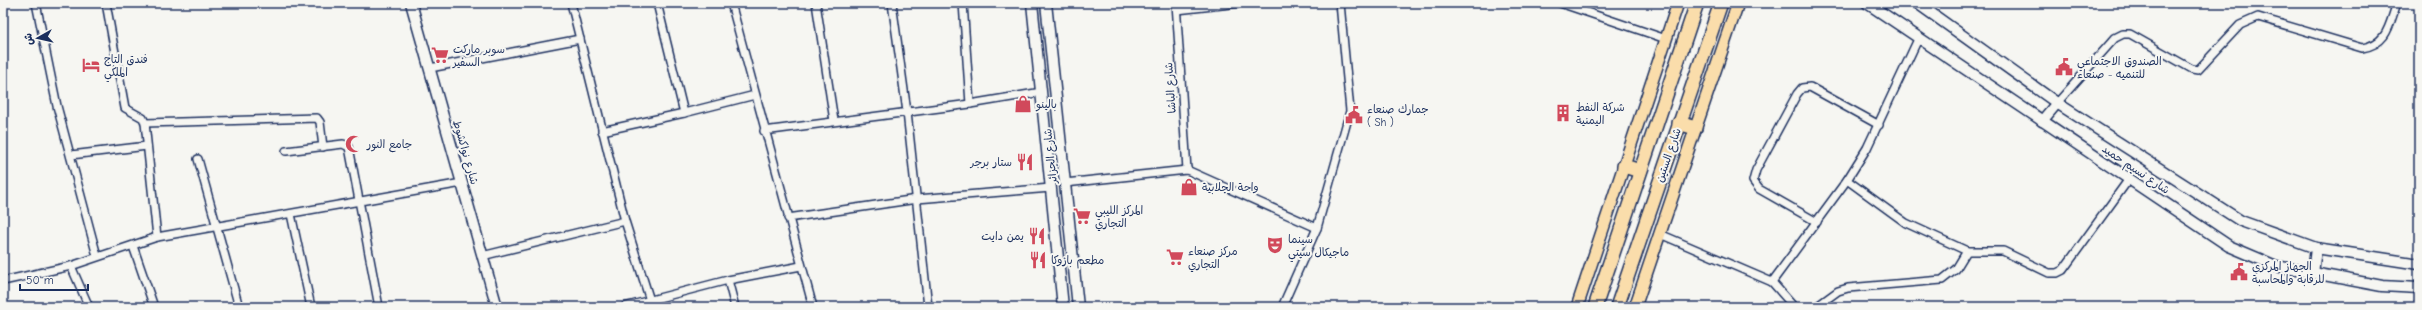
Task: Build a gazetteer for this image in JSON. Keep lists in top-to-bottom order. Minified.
{"streets":{"highway":["شارع الستين"],"main road":["شارع نواكشوط","شارع الجزائر","شارع نسيم حميد"],"street":["شارع الباشا"]},"places":{"supermarket":["سوبر ماركت السفير","المركز الليبي التجاري","مركز صنعاء التجاري"],"hotel":["فندق التاج الملكي"],"public building":["الصندوق الاجتماعي للتنميه - صنعاء","جمارك صنعاء ( Sh )","الجهاز المركزي للرقابة والمحاسبة"],"shop":["بالينو","واحة الجلابية"],"building":["شركة النفط اليمنية"],"mosque":["جامع النور"],"restaurant":["ستار برجر","يمن دايت","مطعم بازوكا"],"theatre":["سينما ماجيكال سيتي"]},"scale_bar":"50 m","north":"left"}
